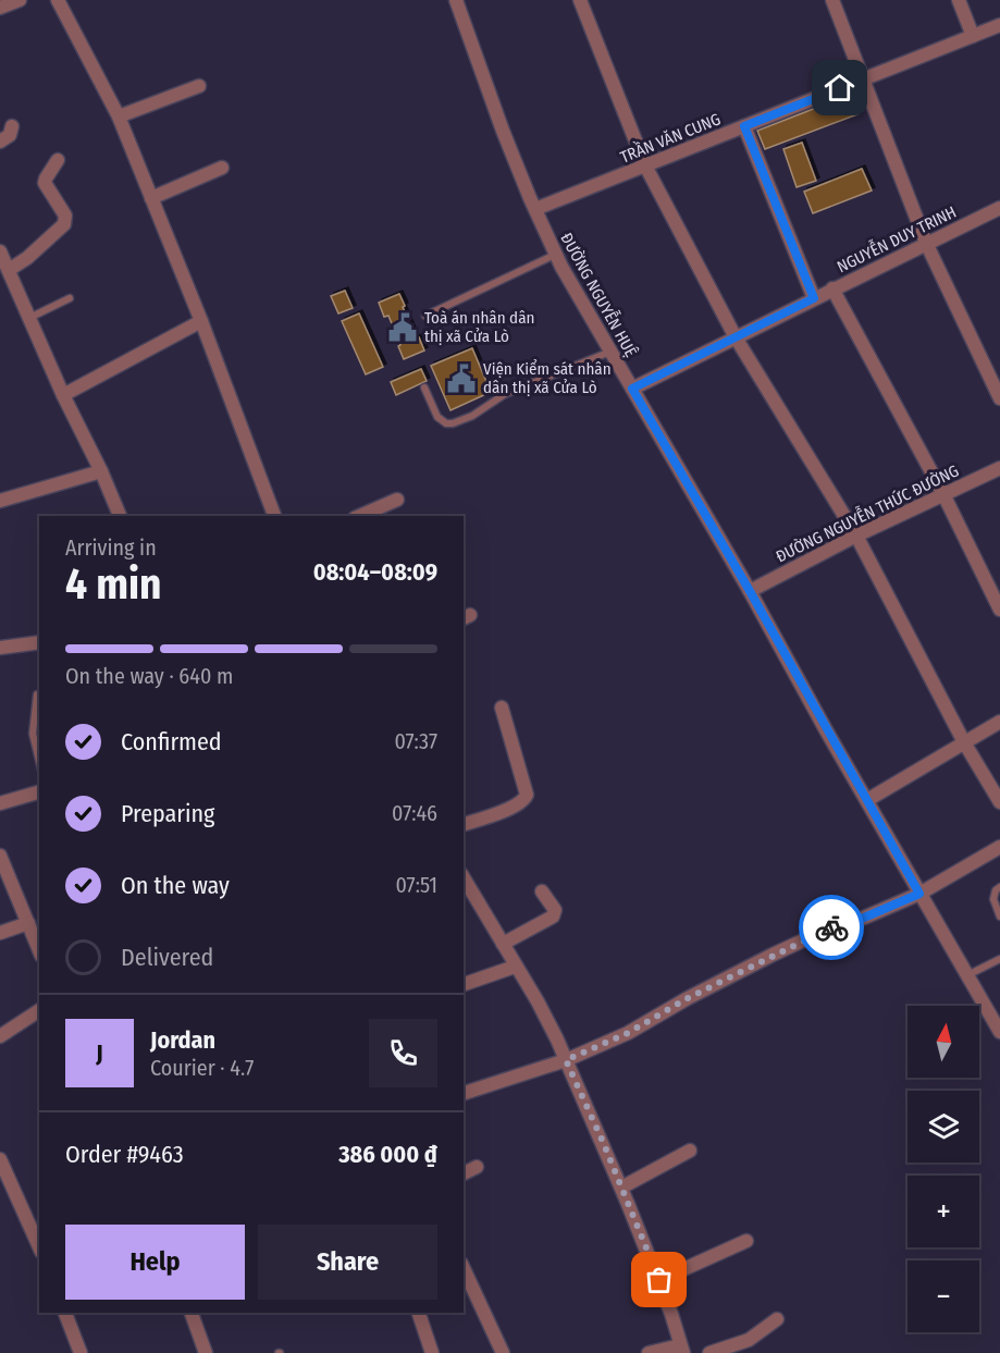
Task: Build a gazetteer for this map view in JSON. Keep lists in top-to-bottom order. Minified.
{"streets":{"street":["TRẦN VĂN CUNG","NGUYỄN DUY TRINH","ĐƯỜNG NGUYỄN HUỆ","ĐƯỜNG NGUYỄN THỨC ĐƯỜNG"]},"crossings":[["TRẦN VĂN CUNG","ĐƯỜNG NGUYỄN HUỆ"],["NGUYỄN DUY TRINH","ĐƯỜNG NGUYỄN HUỆ"],["ĐƯỜNG NGUYỄN HUỆ","ĐƯỜNG NGUYỄN THỨC ĐƯỜNG"]],"places":{"public building":["Toà án nhân dân thị xã Cửa Lò","Viện Kiểm sát nhân dân thị xã Cửa Lò"]},"north":"top","page":{"heading":["4 min","Arriving in","08:04–08:09"],"panel":["Jordan","Courier · 4.7","Order #9463","386 000 ₫"],"bar":"On the way · 640 m","list":[["Confirmed","07:37"],["Preparing","07:46"],["On the way","07:51"],"Delivered"],"map_buttons":["+","−"],"round":"J","buttons":["Help","Share"]}}
